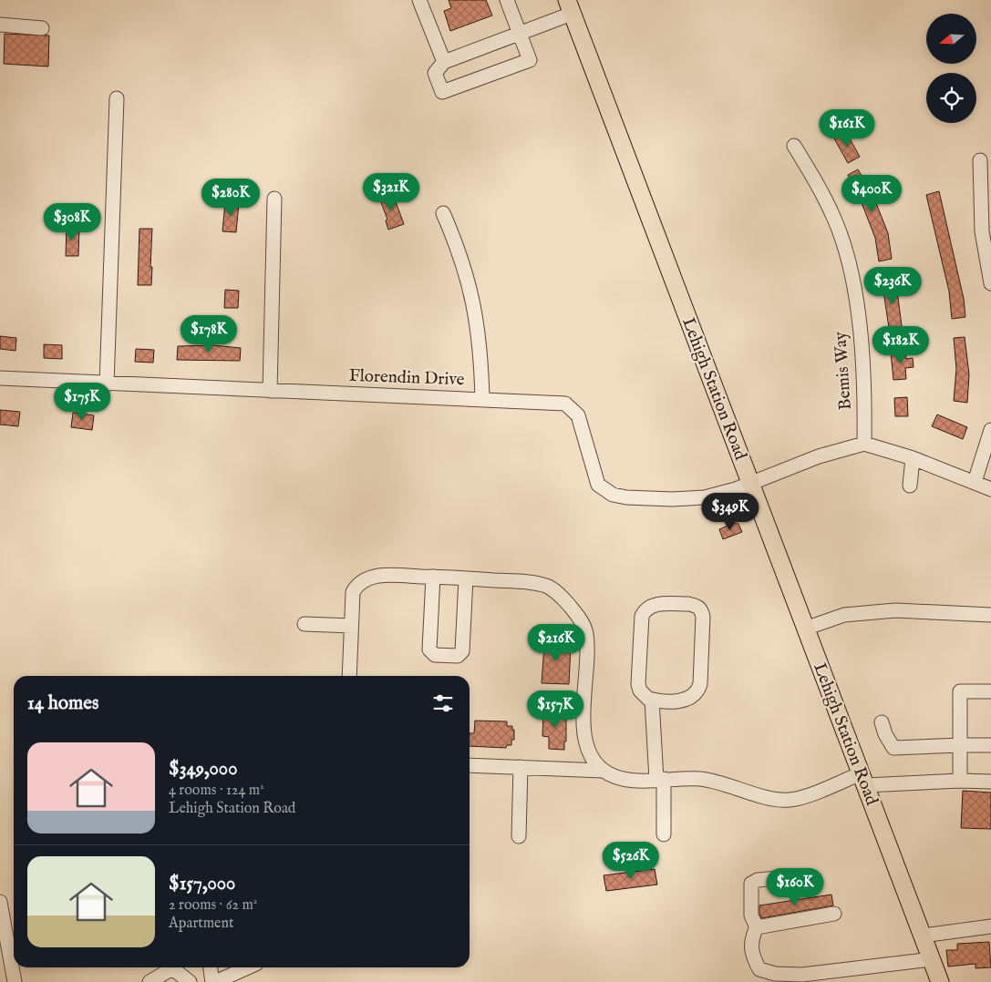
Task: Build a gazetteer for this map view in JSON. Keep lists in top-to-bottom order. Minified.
{"streets":{"main road":["Lehigh Station Road"],"street":["Bemis Way","Florendin Drive"]},"crossings":[["Bemis Way","Florendin Drive"],["Florendin Drive","Lehigh Station Road"]],"north":"left","page":{"price":["$161K","$321K","$400K","$280K","$308K","$236K","$178K","$182K","$175K","$349K","$216K","$157K","$526K","$160K"],"heading":"14 homes","list":[{"name":"$349,000","note":"4 rooms · 124 m² · Lehigh Station Road"},{"name":"$157,000","note":"2 rooms · 62 m² · Apartment"}]}}
